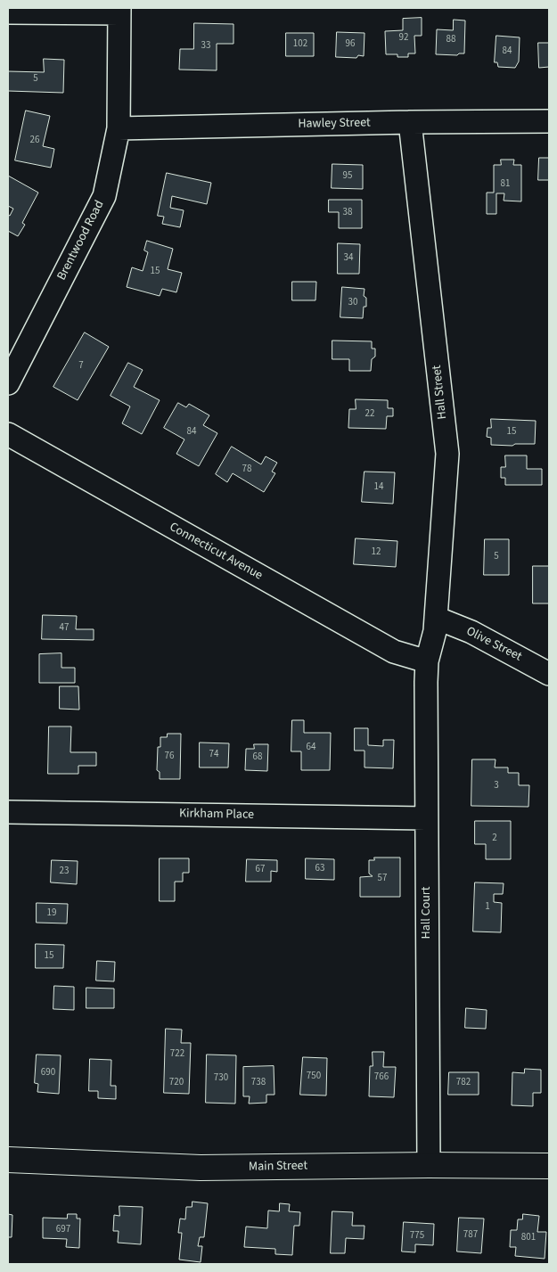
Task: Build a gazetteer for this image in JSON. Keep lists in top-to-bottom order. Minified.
{"streets":{"main road":["Main Street"],"street":["Hawley Street","Brentwood Road","Hall Street","Connecticut Avenue","Olive Street","Kirkham Place","Hall Court"]},"crossings":[["Hawley Street","Brentwood Road"],["Hawley Street","Hall Street"],["Hall Street","Connecticut Avenue"],["Hall Street","Olive Street"],["Hall Street","Hall Court"],["Connecticut Avenue","Hall Court"],["Kirkham Place","Hall Court"],["Hall Court","Main Street"]],"house_numbers":["92","88","102","96","33","84","5","26","95","81","38","34","15","30","7","22","84","15","78","14","12","5","47","64","74","76","68","3","2","63","67","23","57","1","19","15","722","690","750","766","730","720","738","782","697","787","775","801"]}
